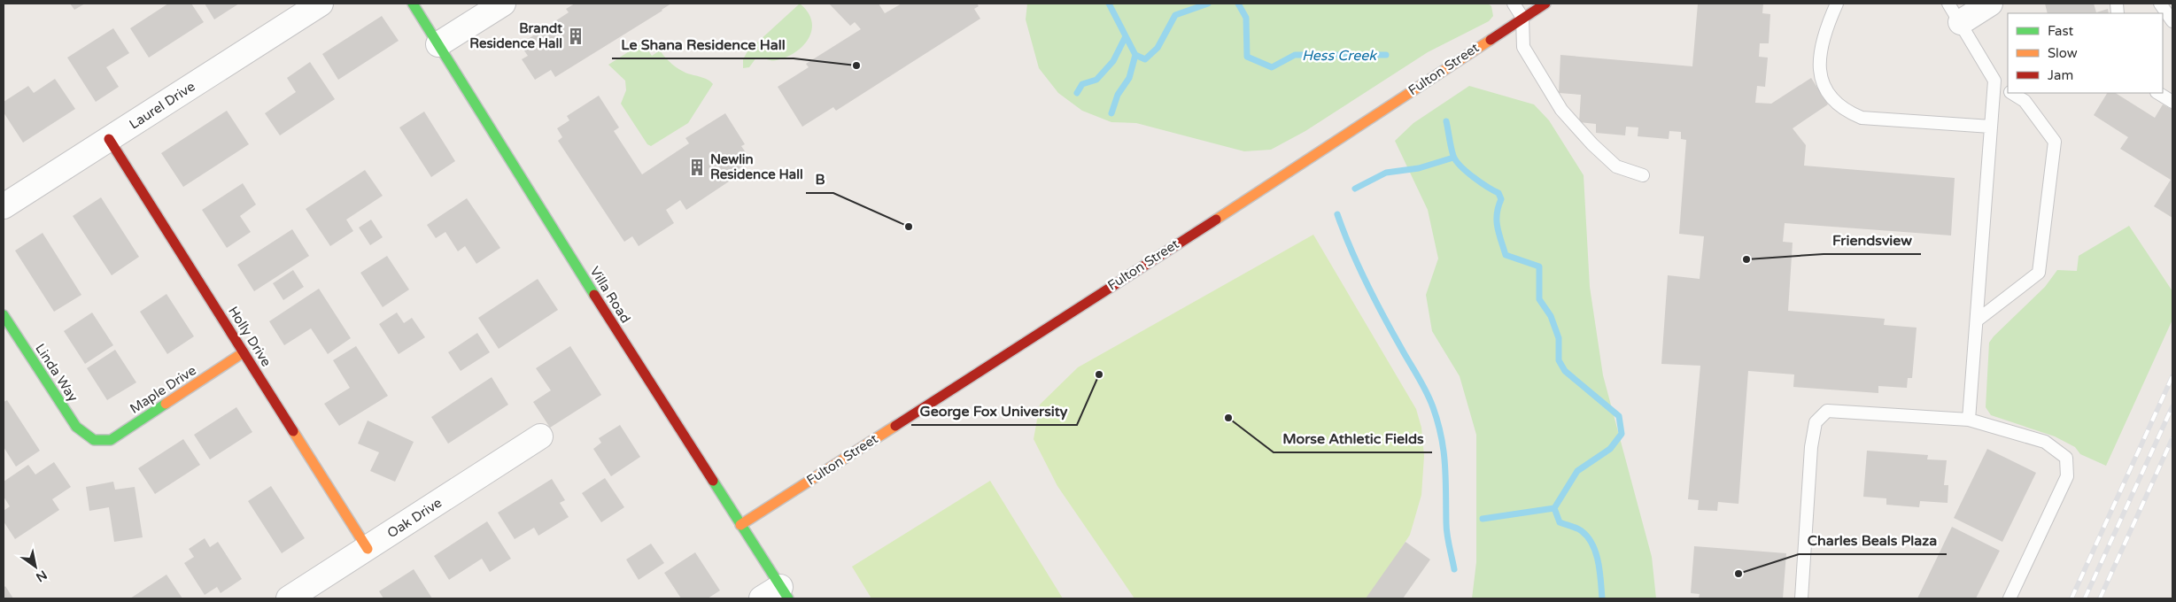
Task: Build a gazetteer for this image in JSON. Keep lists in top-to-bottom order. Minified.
{"streets":{"street":["Fulton Street","Laurel Drive","Villa Road","Holly Drive","Linda Way","Maple Drive","Oak Drive"]},"crossings":[["Fulton Street","Villa Road"],["Laurel Drive","Holly Drive"],["Holly Drive","Maple Drive"],["Holly Drive","Oak Drive"],["Linda Way","Maple Drive"]],"water":["Hess Creek"],"places":{"building":["Brandt Residence Hall","Newlin Residence Hall"],"other":["Le Shana Residence Hall","B","Friendsview","George Fox University","Morse Athletic Fields","Charles Beals Plaza"]},"legend":["Fast","Slow","Jam"],"north":"bottom right"}
